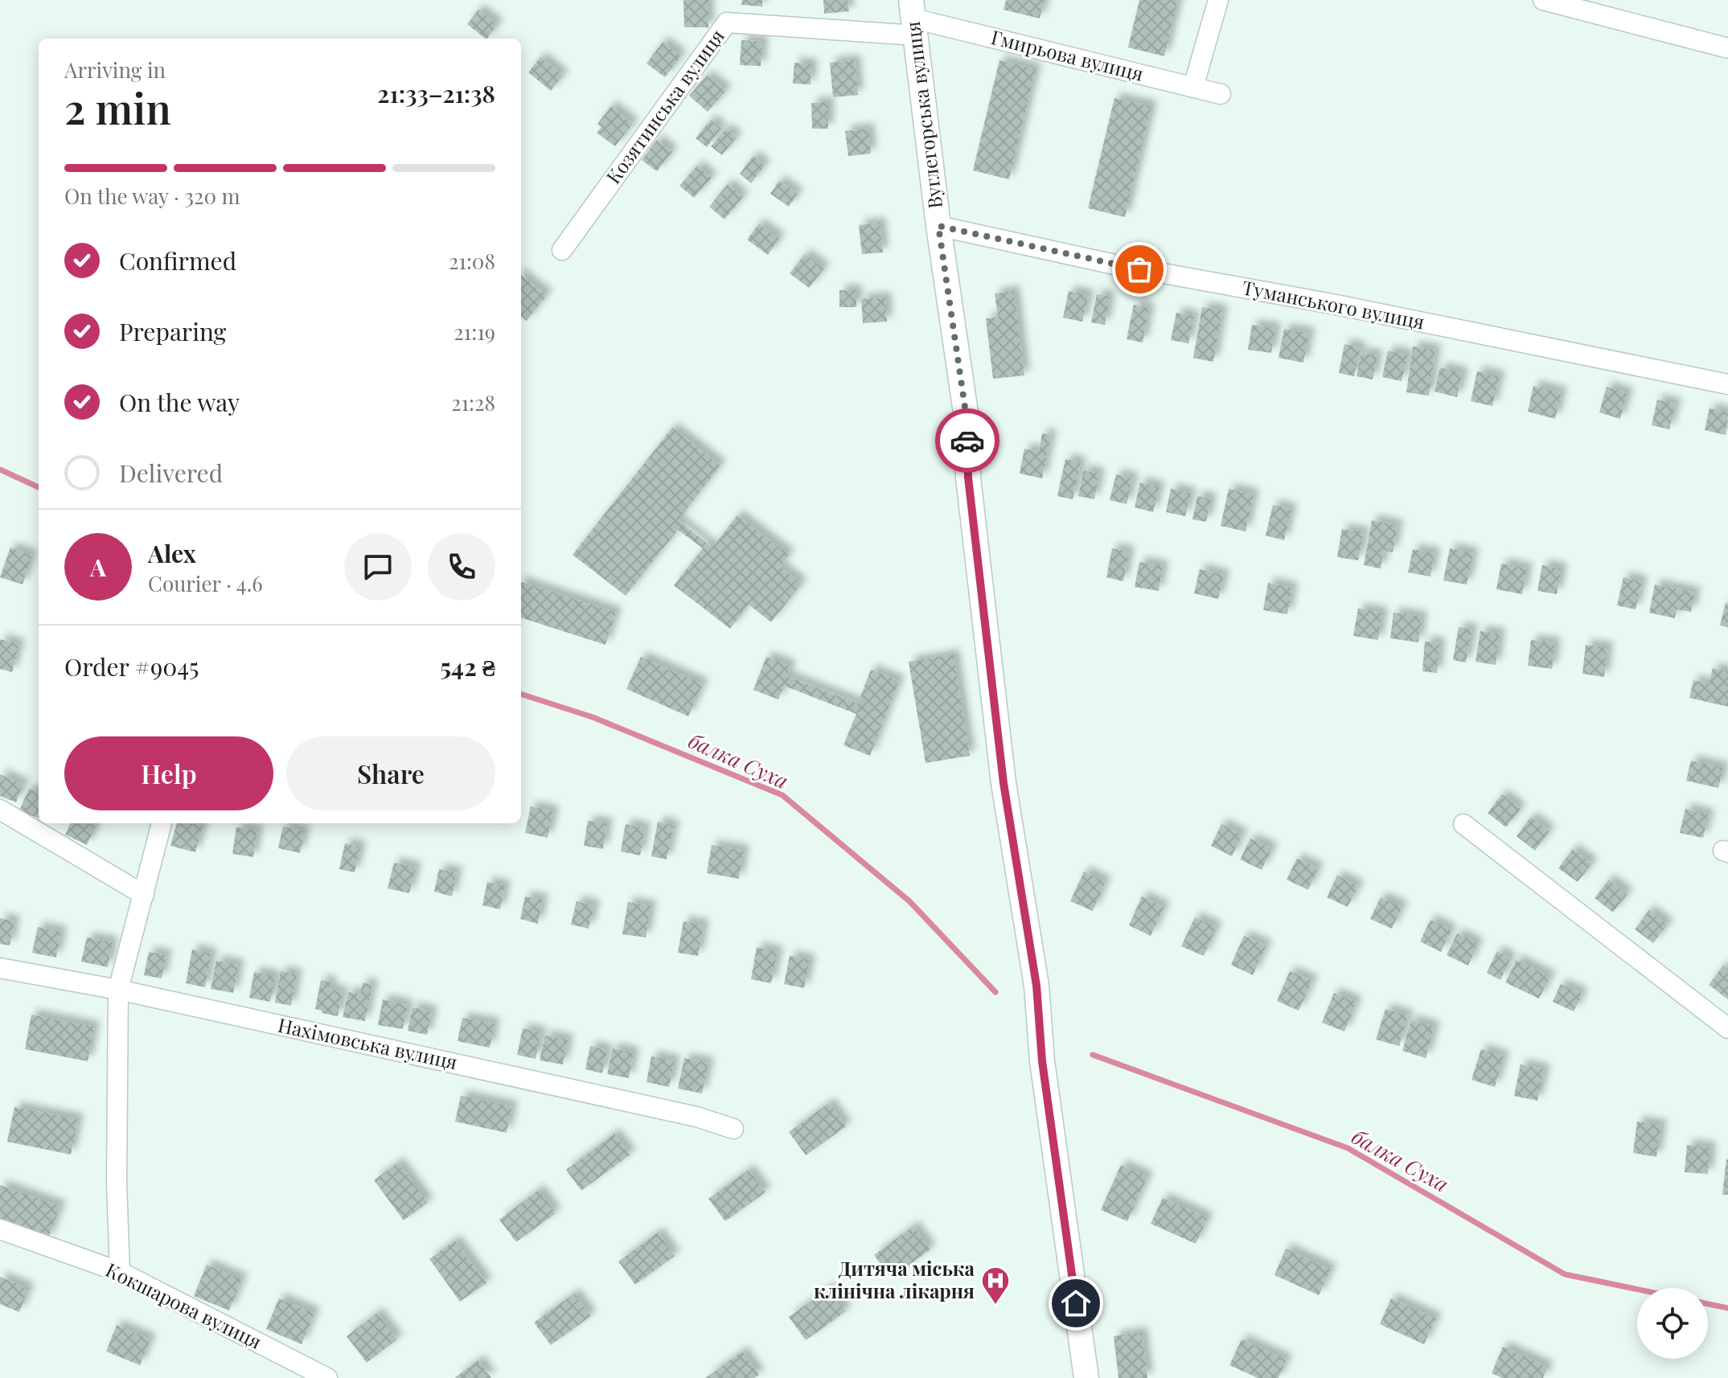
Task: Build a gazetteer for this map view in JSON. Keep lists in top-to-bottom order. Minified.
{"streets":{"main road":["Вуглегорська вулиця"],"street":["Гмирьова вулиця","Козятинська вулиця","Туманського вулиця","Нахімовська вулиця","Кокшарова вулиця"]},"crossings":[["Гмирьова вулиця","Козятинська вулиця"],["Гмирьова вулиця","Вуглегорська вулиця"],["Козятинська вулиця","Вуглегорська вулиця"],["Вуглегорська вулиця","Туманського вулиця"]],"water":["балка Суха"],"places":{"hospital":["Дитяча міська клінічна лікарня"]},"page":{"heading":["2 min","Arriving in","21:33–21:38"],"panel":["Alex","Courier · 4.6","Order #9045","542 ₴"],"bar":"On the way · 320 m","list":[["Confirmed","21:08"],["Preparing","21:19"],["On the way","21:28"],"Delivered"],"round":"A","buttons":["Help","Share"]}}
